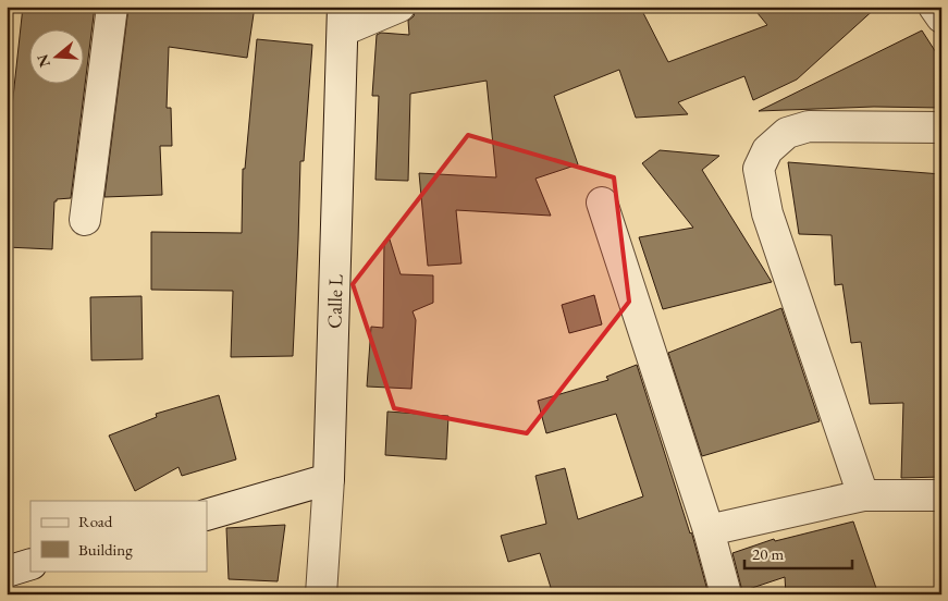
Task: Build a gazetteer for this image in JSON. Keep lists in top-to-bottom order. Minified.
{"streets":{"street":["Calle L"]},"legend":["Road","Building"],"scale_bar":"20 m","north":"left"}
